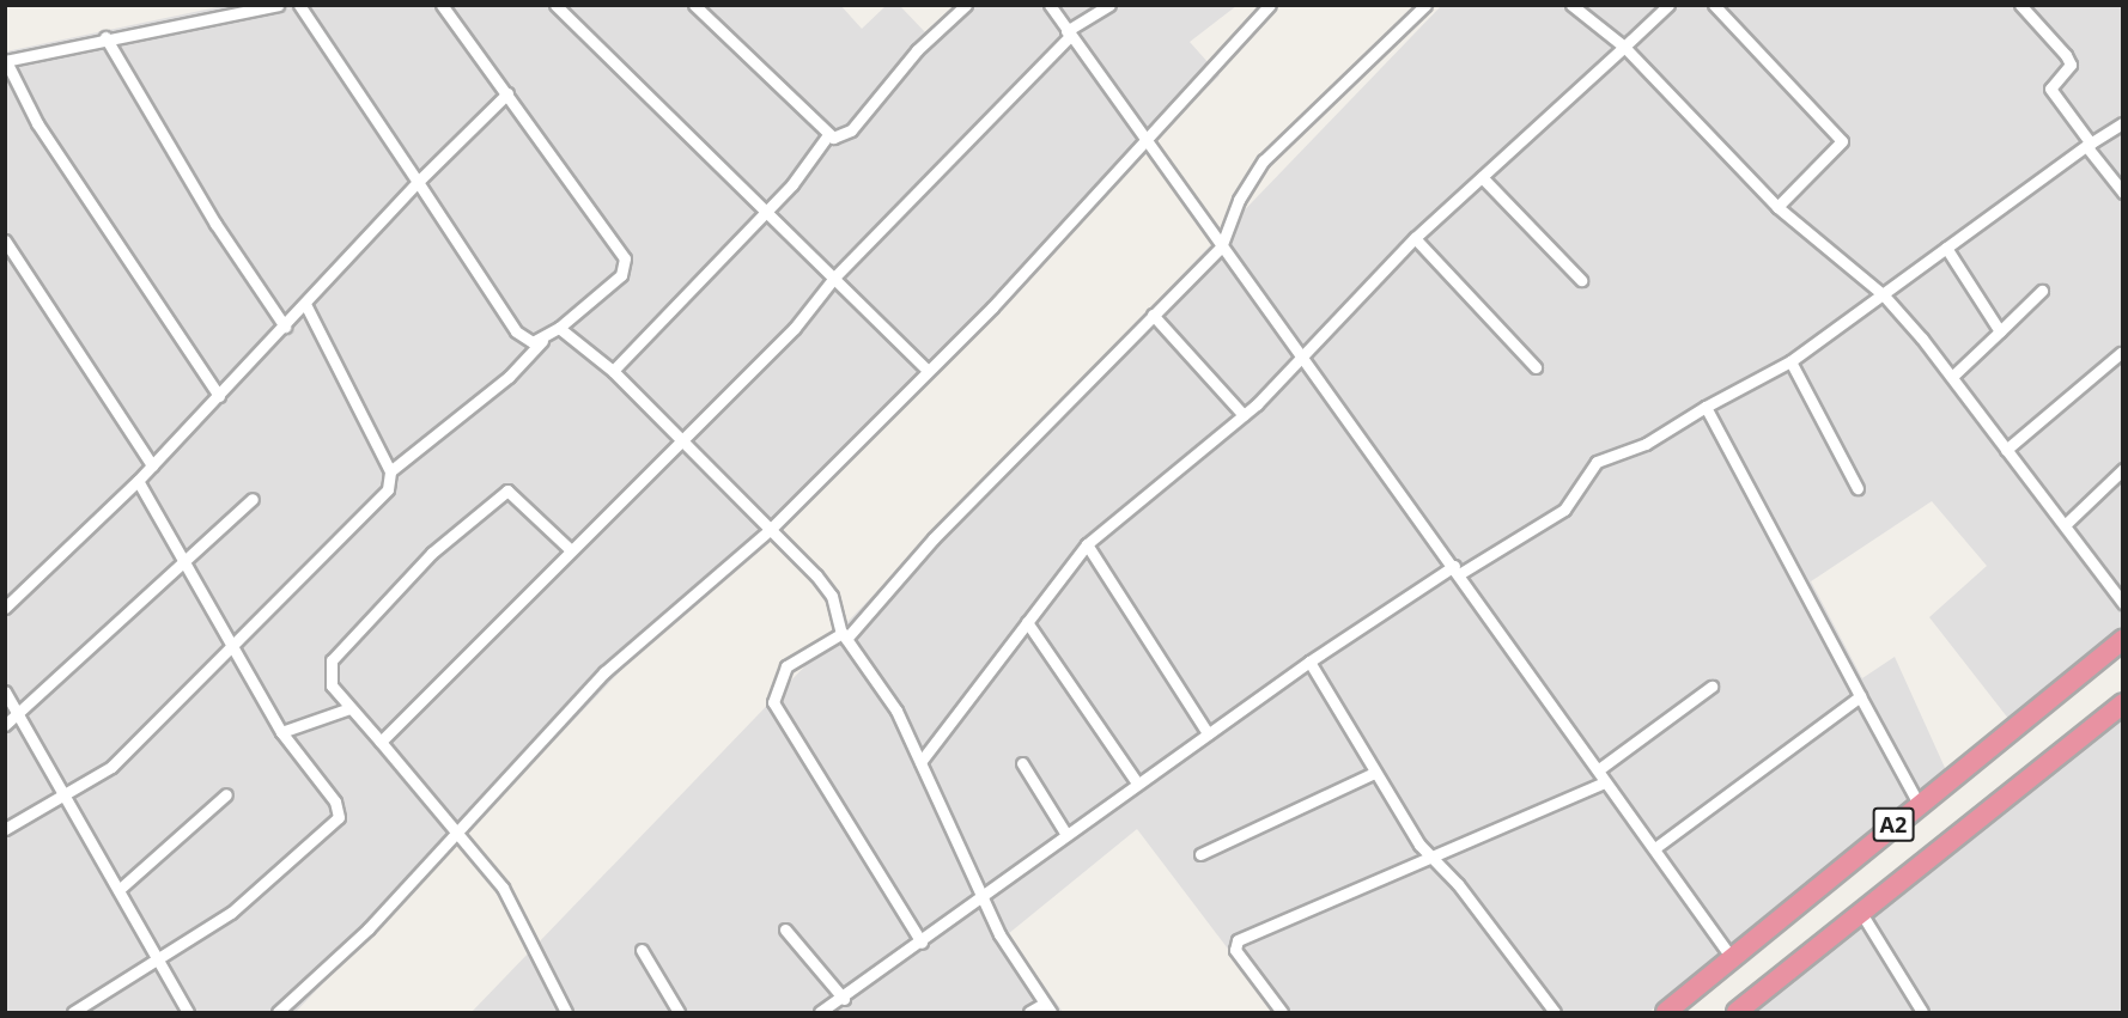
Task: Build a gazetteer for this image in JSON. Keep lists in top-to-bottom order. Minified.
{"streets":{"highway":["A2"]}}
